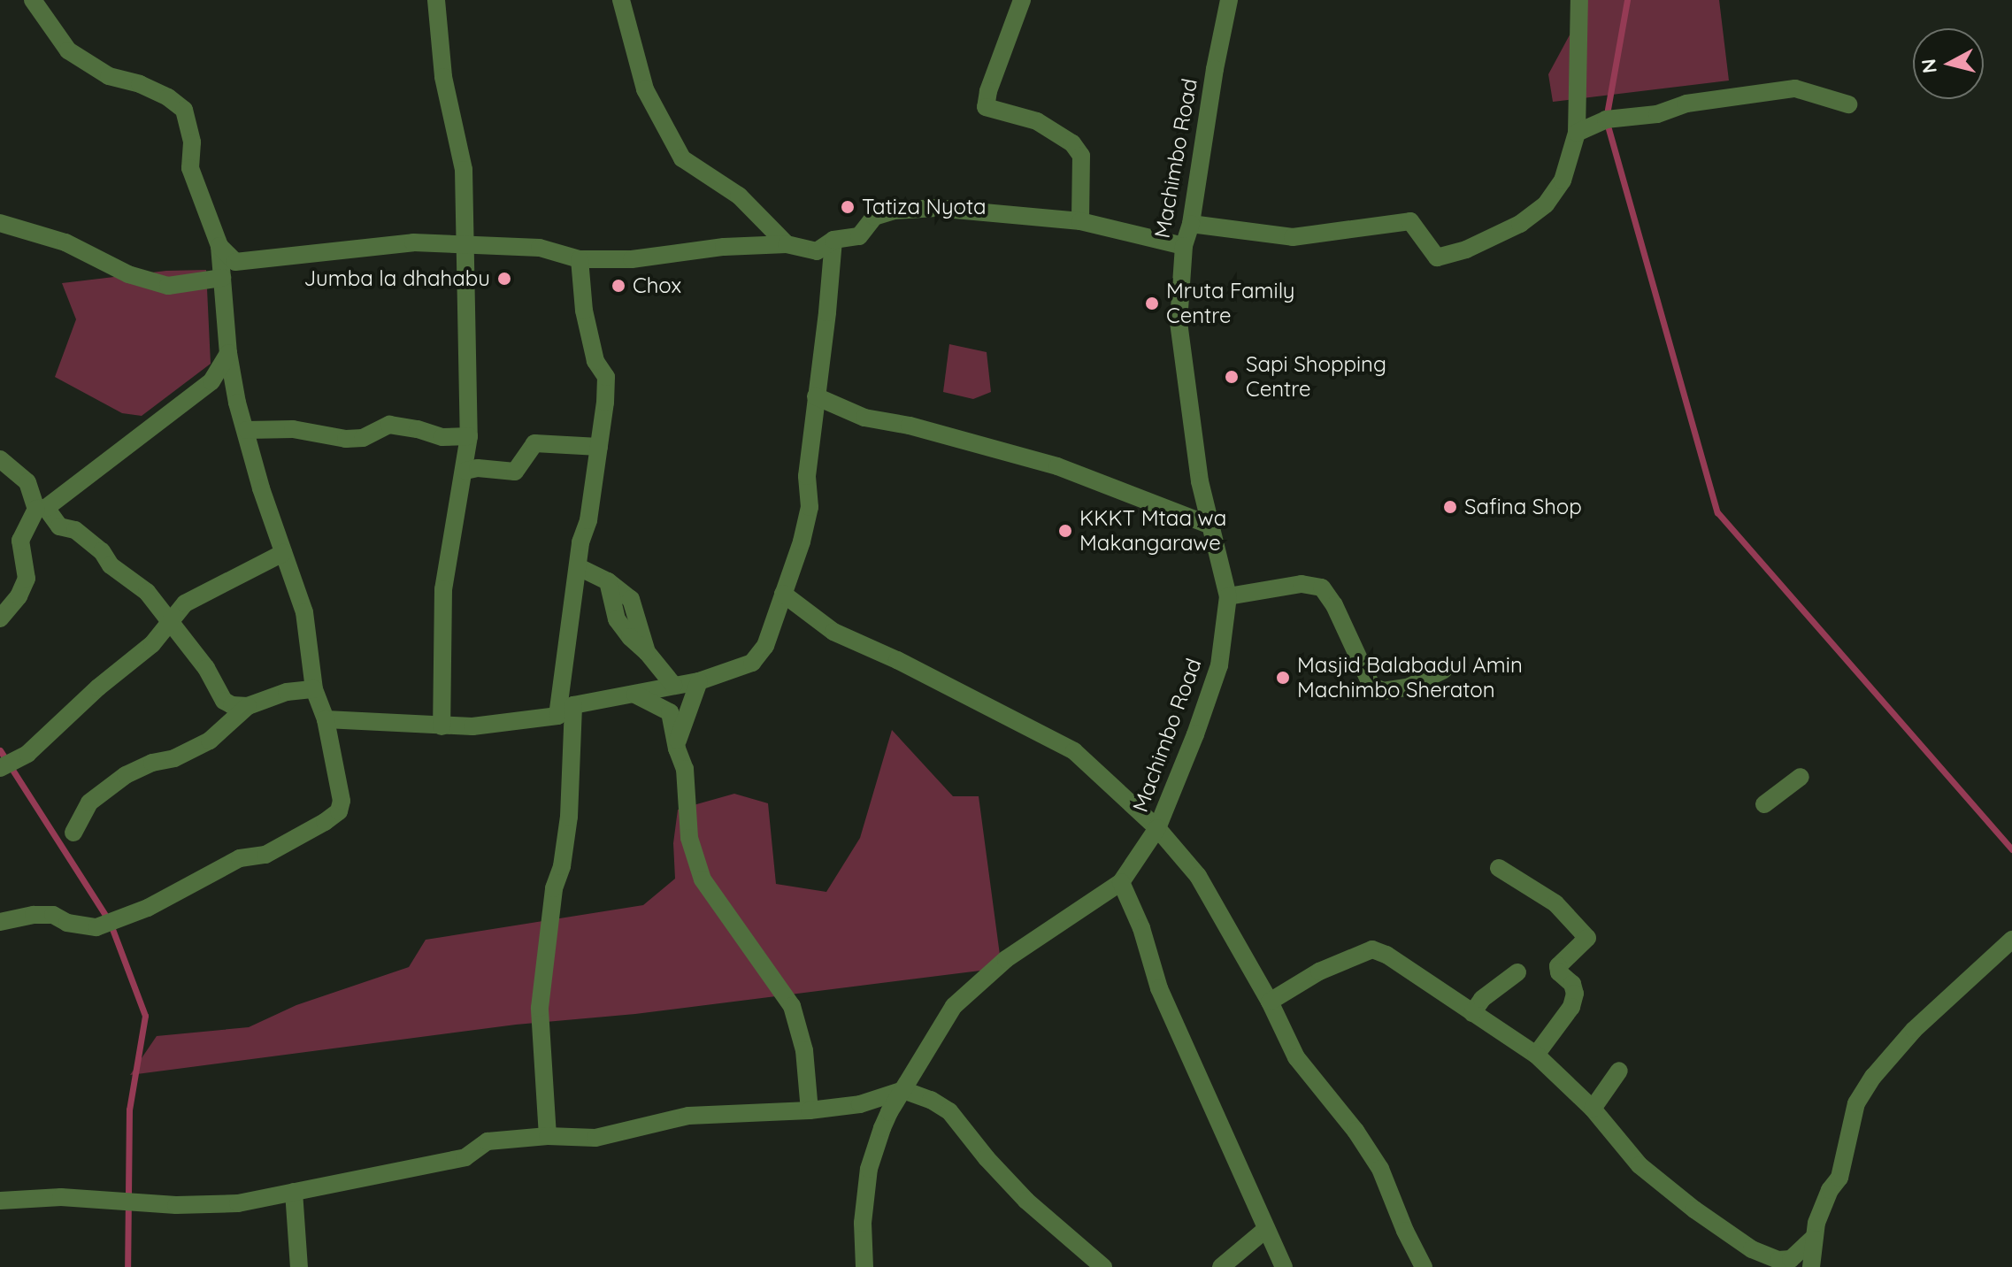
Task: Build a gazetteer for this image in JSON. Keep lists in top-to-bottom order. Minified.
{"streets":{"street":["Machimbo Road"]},"places":["Tatiza Nyota","Jumba la dhahabu","Chox","Mruta Family Centre","Sapi Shopping Centre","Safina Shop","KKKT Mtaa wa Makangarawe","Masjid Balabadul Amin Machimbo Sheraton"],"north":"left"}
